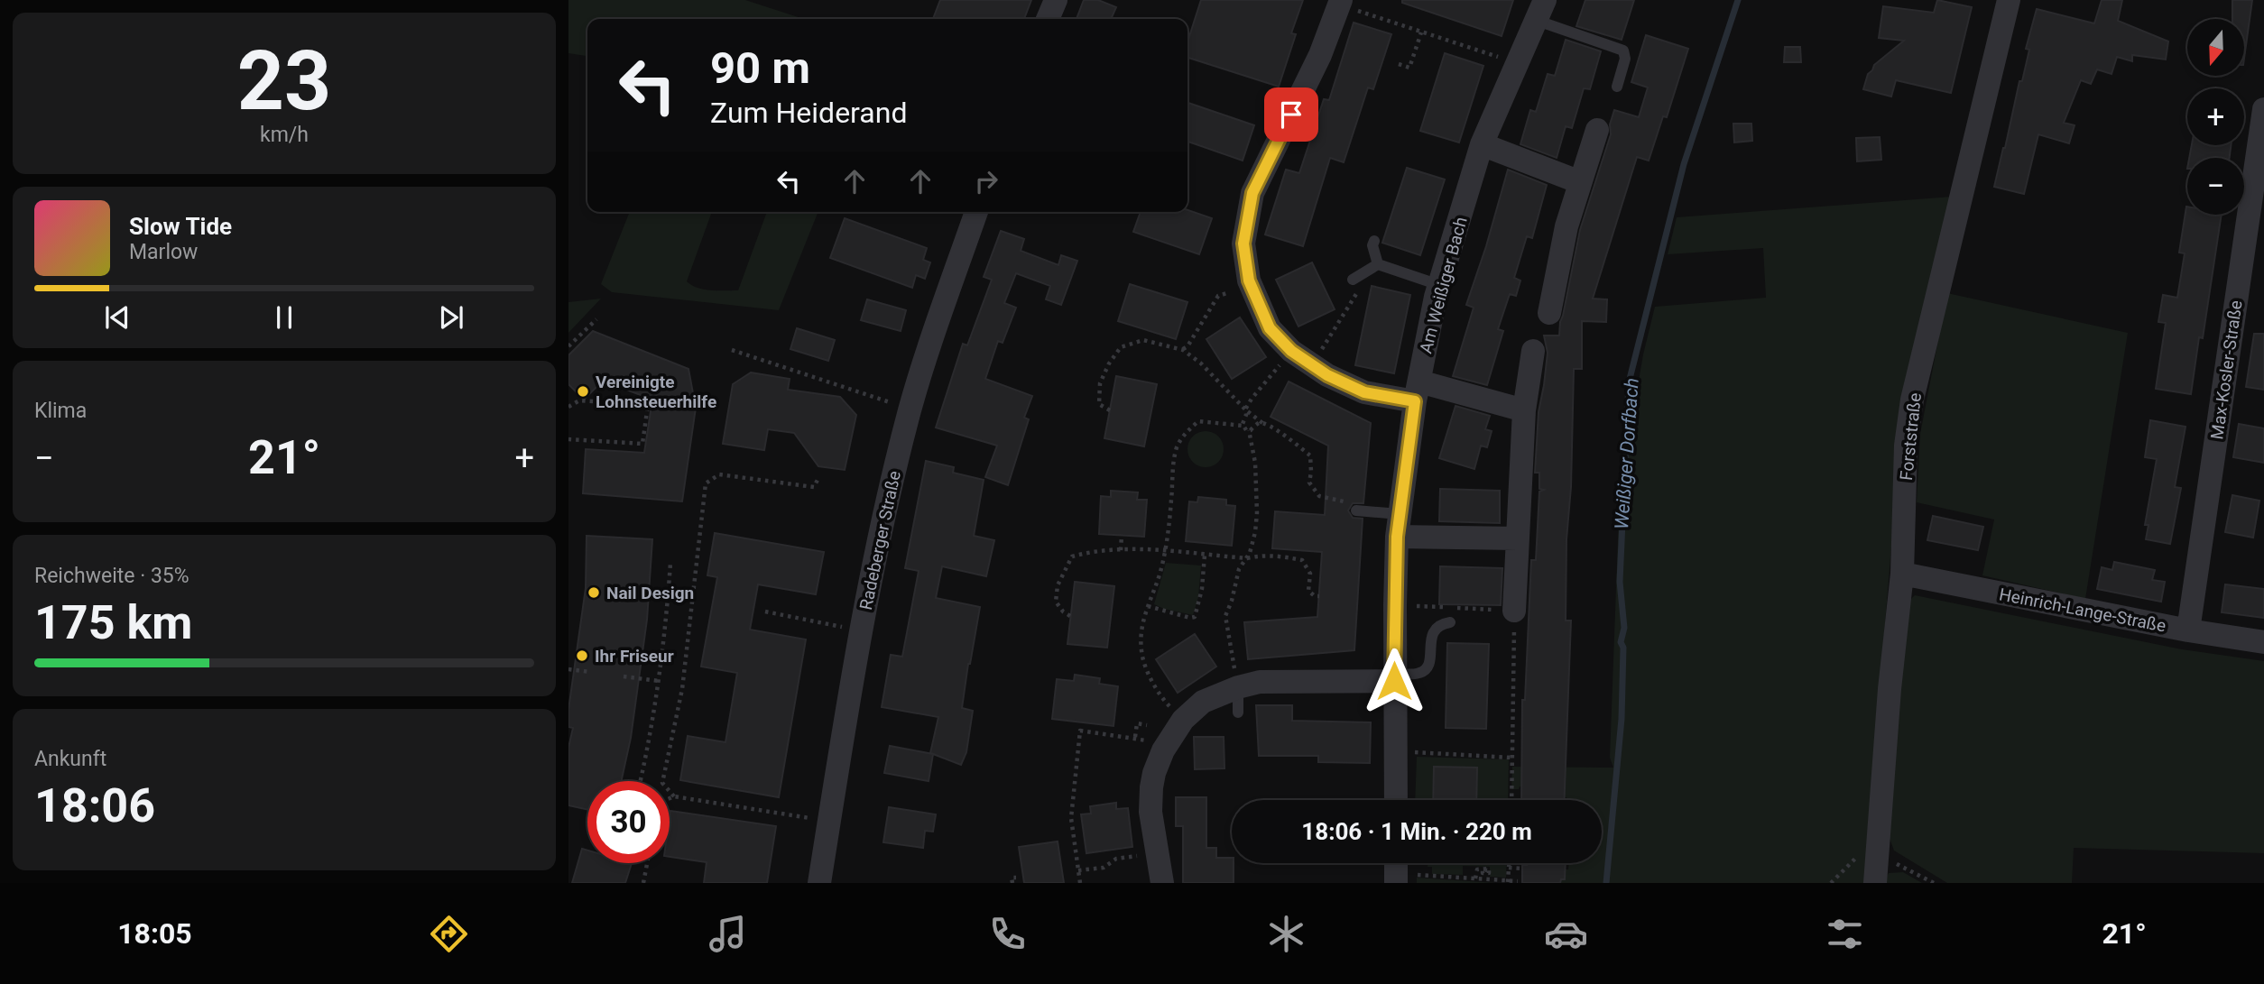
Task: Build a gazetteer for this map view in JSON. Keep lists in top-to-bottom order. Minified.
{"streets":{"street":["Am Weißiger Bach","Max-Kosler-Straße","Forststraße","Radeberger Straße","Heinrich-Lange-Straße"]},"crossings":[["Max-Kosler-Straße","Heinrich-Lange-Straße"],["Forststraße","Heinrich-Lange-Straße"]],"water":["Weißiger Dorfbach"],"places":["Vereinigte Lohnsteuerhilfe","Nail Design","Ihr Friseur"],"north":"bottom","page":{"tile":[["23","km/h"],"Klima",["Reichweite · 35%","175 km"],["Ankunft","18:06"]],"map_buttons":["+","−"],"turn":["90 m","Zum Heiderand"],"song":["Slow Tide","Marlow"],"heat":["−","21°","+"],"limit":"30","trip":"18:06 · 1 Min. · 220 m","tabs":["18:05","21°"]}}
